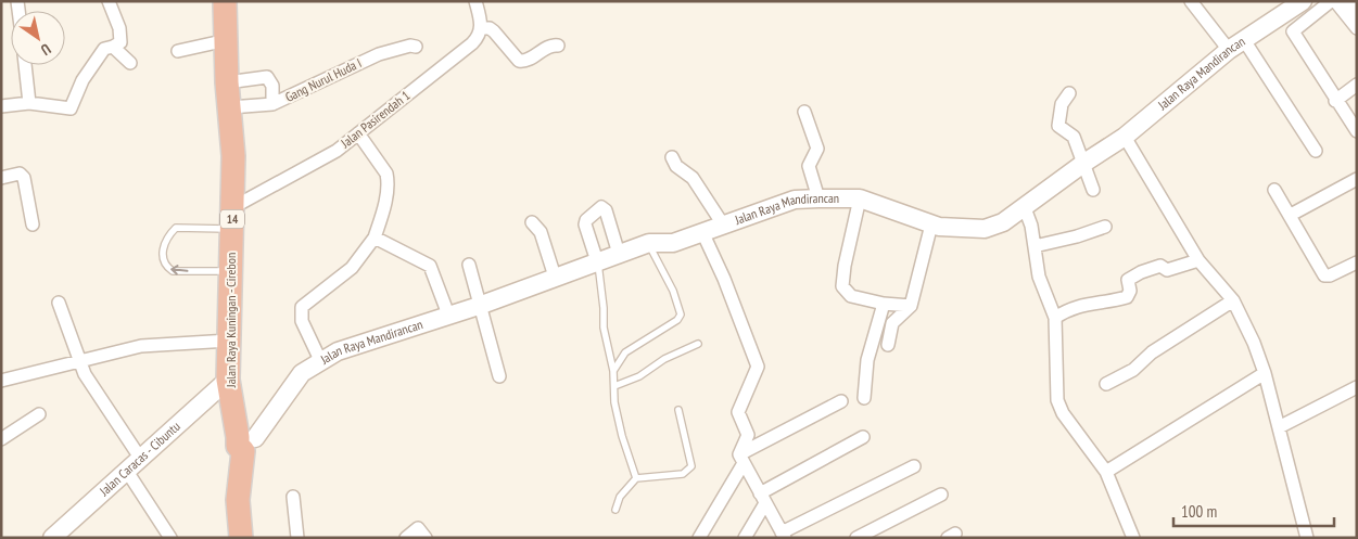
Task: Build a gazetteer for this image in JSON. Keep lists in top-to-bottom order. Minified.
{"streets":{"highway":["14","Jalan Raya Kuningan - Cirebon"],"street":["Jalan Raya Mandirancan","Gang Nurul Huda I","Jalan Pasirendah 1","Jalan Caracas - Cibuntu"]},"crossings":[["Jalan Raya Mandirancan","Jalan Raya Kuningan - Cirebon"],["Gang Nurul Huda I","Jalan Raya Kuningan - Cirebon"],["Jalan Pasirendah 1","Jalan Raya Kuningan - Cirebon"],["Jalan Raya Kuningan - Cirebon","Jalan Caracas - Cibuntu"]],"scale_bar":"100 m","north":"bottom right"}
